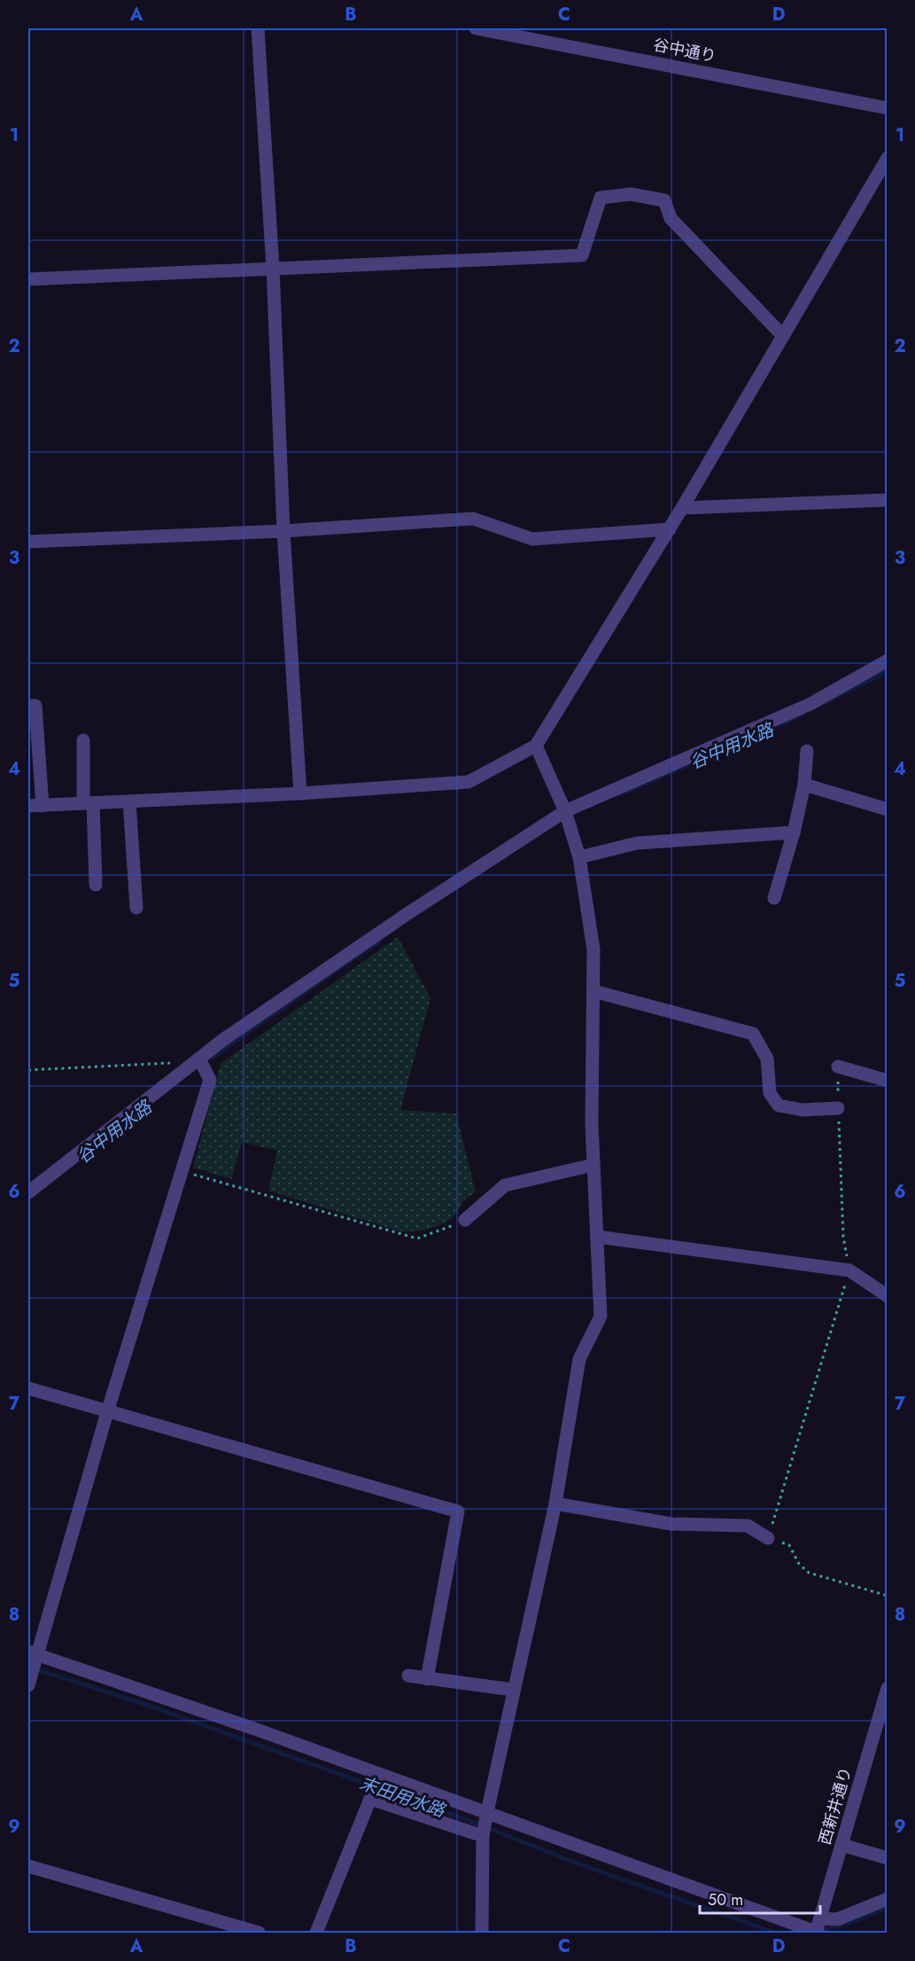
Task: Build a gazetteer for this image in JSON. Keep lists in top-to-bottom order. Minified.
{"streets":{"street":["谷中通り","西新井通り"]},"water":["谷中用水路","末田用水路"],"scale_bar":"50 m","grid":{"columns":["A","B","C","D"],"rows":["1","2","3","4","5","6","7","8","9"]}}
